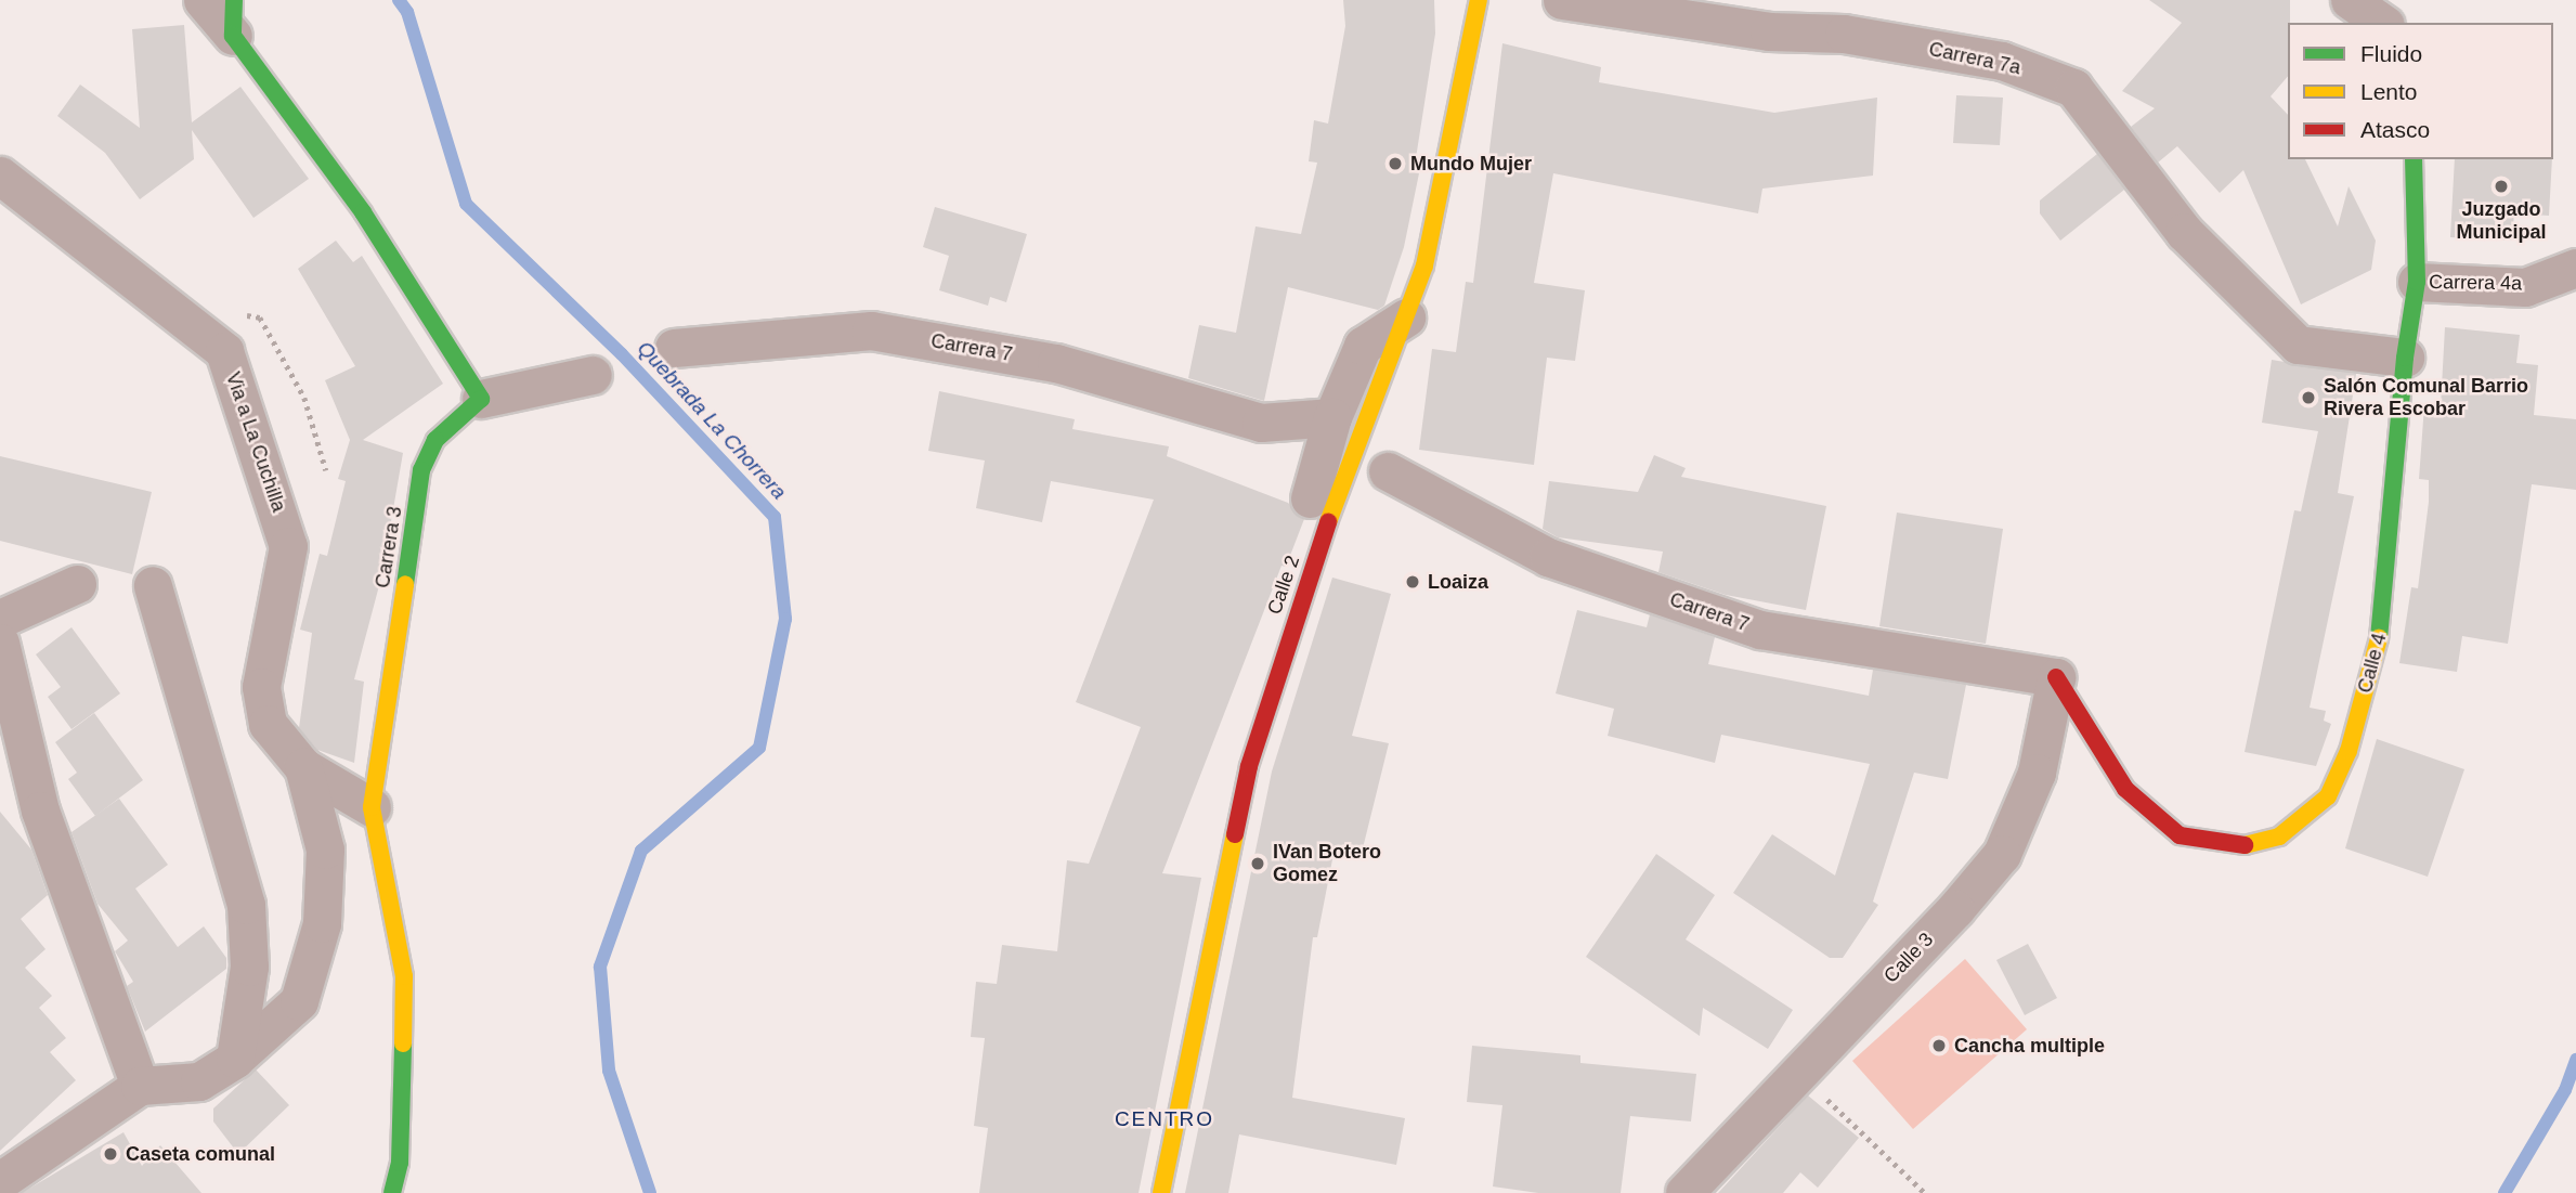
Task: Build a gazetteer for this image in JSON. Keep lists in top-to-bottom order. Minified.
{"streets":{"street":["Carrera 7a","Carrera 4a","Carrera 7","Via a La Cuchilla","Carrera 3","Calle 2","Calle 4","Calle 3"]},"crossings":[["Carrera 7a","Calle 4"],["Carrera 4a","Calle 4"],["Carrera 7","Calle 4"],["Carrera 7","Calle 3"],["Calle 4","Calle 3"]],"districts":["CENTRO"],"water":["Quebrada La Chorrera"],"places":["Mundo Mujer","Juzgado Municipal","Salón Comunal Barrio Rivera Escobar","Loaiza","IVan Botero Gomez","Cancha multiple","Caseta comunal"],"legend":["Fluido","Lento","Atasco"]}
